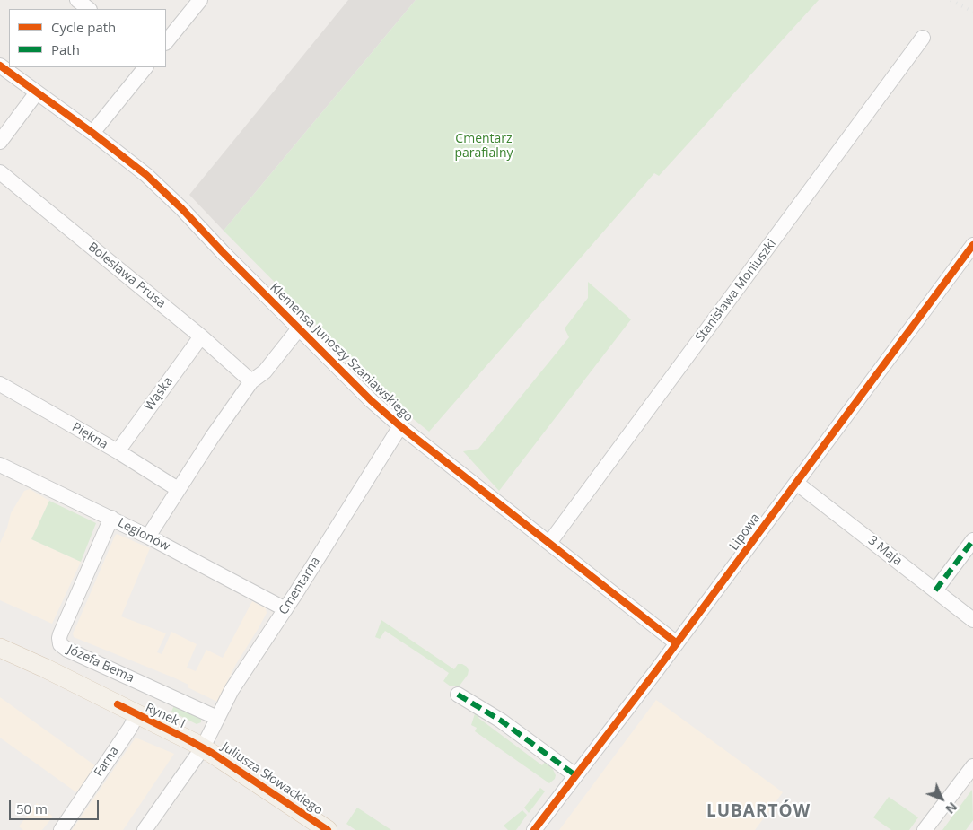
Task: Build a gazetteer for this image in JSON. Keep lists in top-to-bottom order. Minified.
{"streets":{"main road":["Rynek I","Juliusza Słowackiego"],"street":["Bolesława Prusa","Stanisława Moniuszki","Klemensa Junoszy Szaniawskiego","Wąska","Piękna","Lipowa","Legionów","3 Maja","Cmentarna","Józefa Bema","Farna"]},"crossings":[["Bolesława Prusa","Wąska"],["Stanisława Moniuszki","Klemensa Junoszy Szaniawskiego"],["Klemensa Junoszy Szaniawskiego","Lipowa"],["Klemensa Junoszy Szaniawskiego","Cmentarna"],["Wąska","Piękna"],["Lipowa","3 Maja"],["Legionów","Cmentarna"],["Legionów","Józefa Bema"],["Cmentarna","Józefa Bema"],["Cmentarna","Rynek I"],["Cmentarna","Juliusza Słowackiego"],["Rynek I","Farna"],["Rynek I","Juliusza Słowackiego"]],"districts":["LUBARTÓW"],"parks":["Cmentarz parafialny"],"legend":["Cycle path","Path"],"scale_bar":"50 m","north":"bottom right"}
